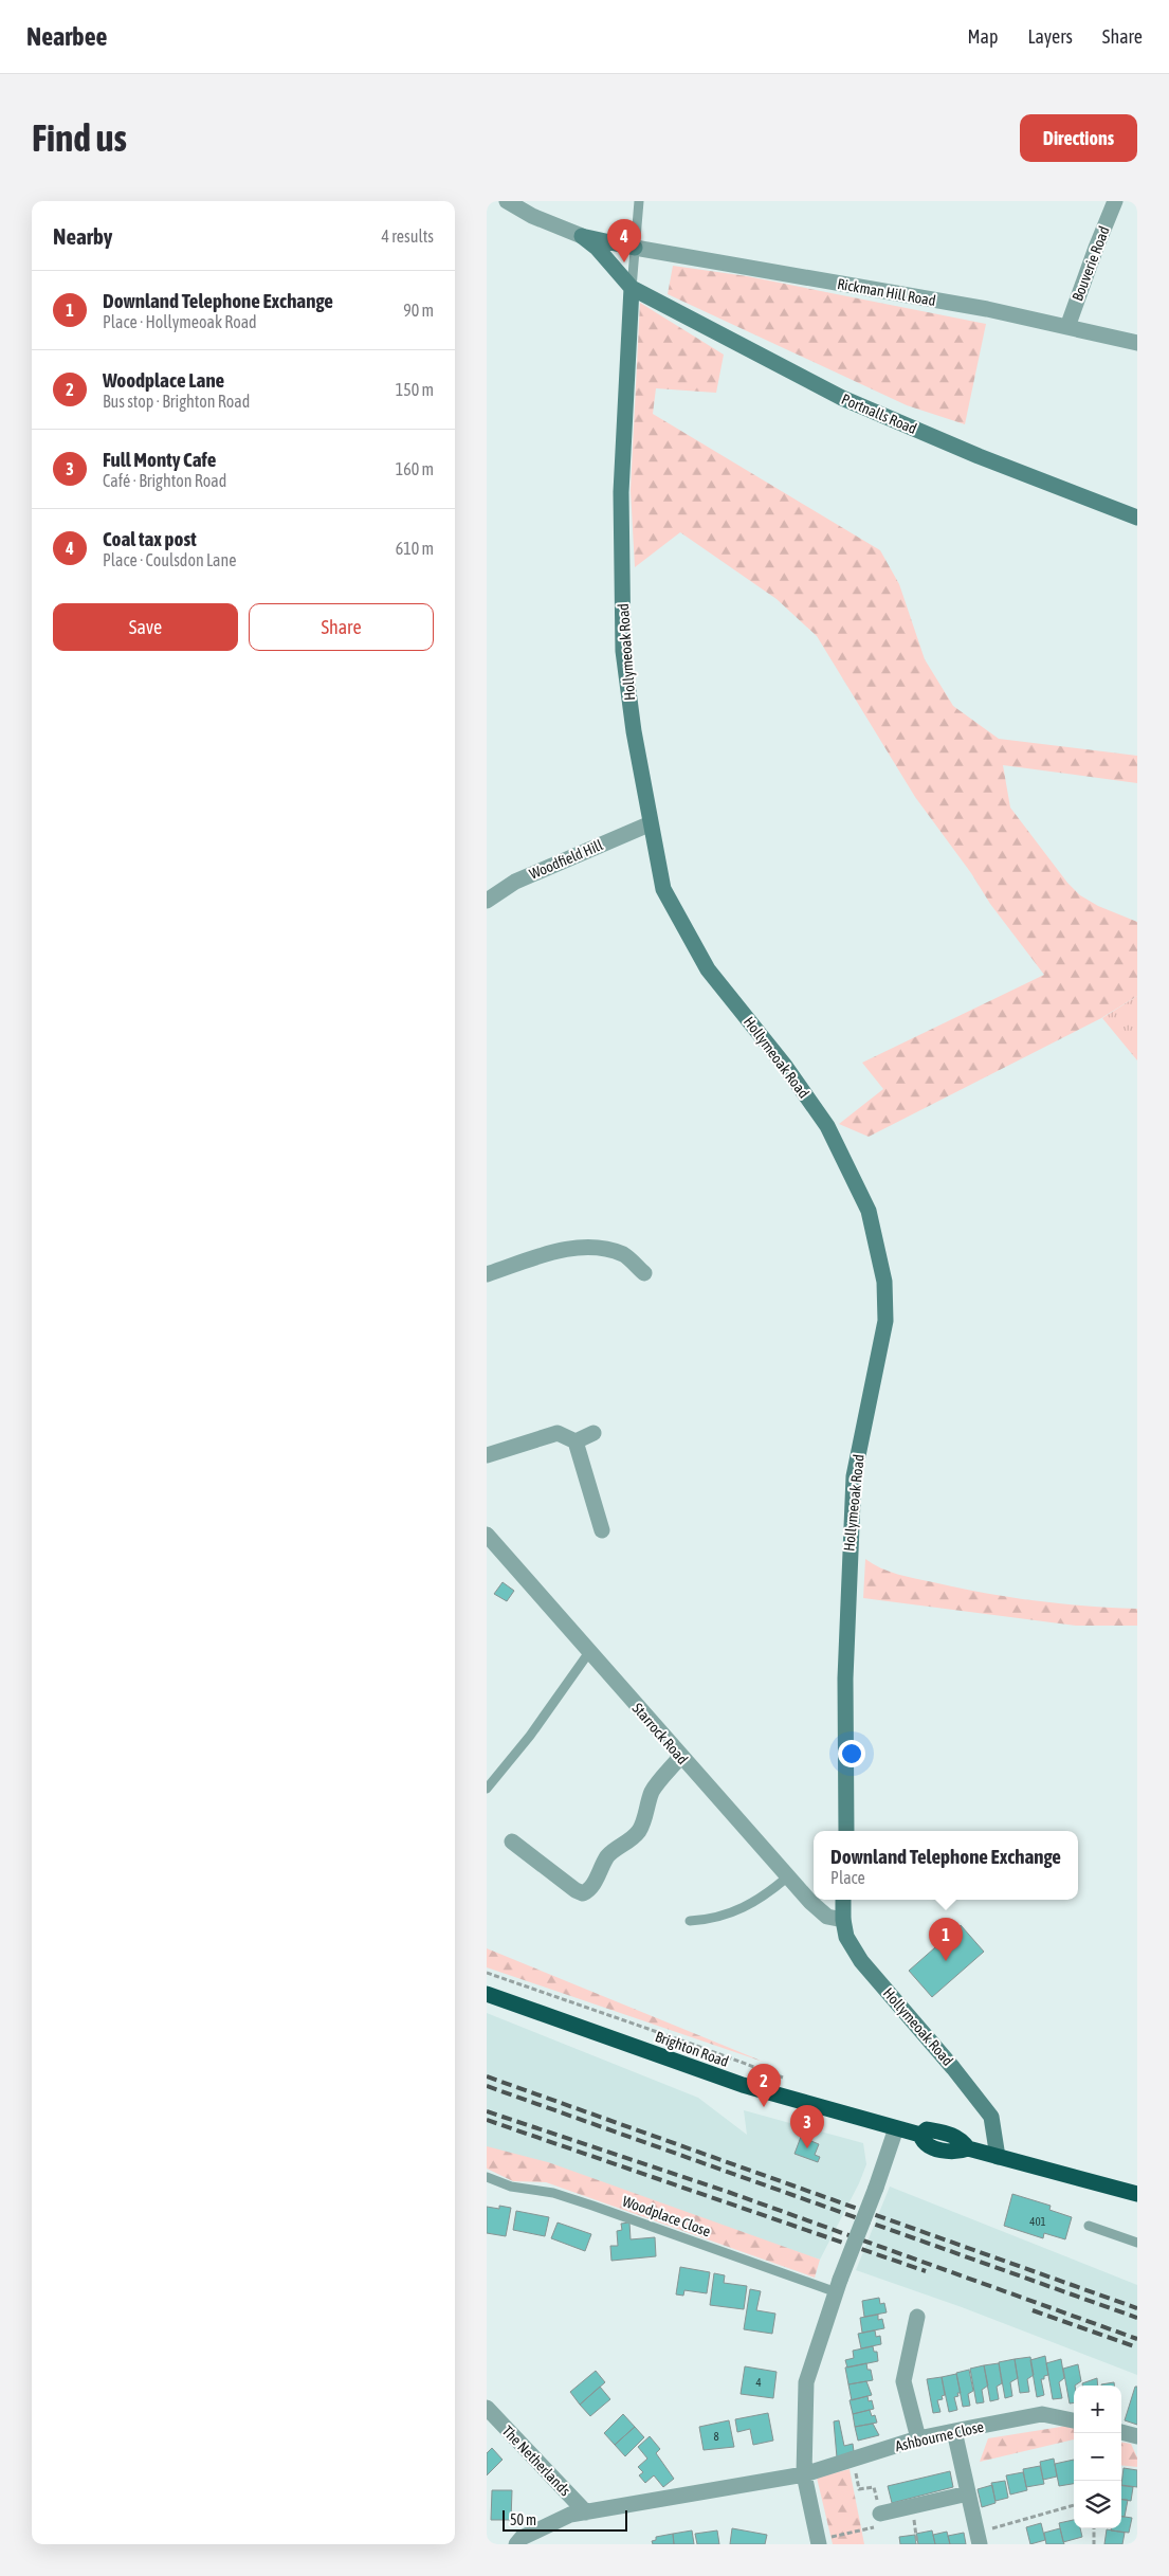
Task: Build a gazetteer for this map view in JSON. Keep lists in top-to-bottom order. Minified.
{"streets":{"highway":["Brighton Road"],"street":["Bouverie Road","Rickman Hill Road","Portnalls Road","Hollymeoak Road","Woodfield Hill","Starrock Road","Ashbourne Close","The Netherlands"],"lane":["Woodplace Close"]},"crossings":[["Bouverie Road","Rickman Hill Road"],["Portnalls Road","Hollymeoak Road"],["Hollymeoak Road","Woodfield Hill"],["Hollymeoak Road","Starrock Road"],["Hollymeoak Road","Brighton Road"],["Ashbourne Close","The Netherlands"]],"house_numbers":["401","4","8"],"scale_bar":"50 m","page":{"header":"Nearbee","nav":["Map","Layers","Share"],"buttons":["Directions",["Save","Share"]],"title":"Find us","heading":["Nearby","4 results"],"pins":["4","1","2","3"],"list":[{"mark":"1","name":"Downland Telephone Exchange","note":"Place · Hollymeoak Road","value":"90 m"},{"mark":"2","name":"Woodplace Lane","note":"Bus stop · Brighton Road","value":"150 m"},{"mark":"3","name":"Full Monty Cafe","note":"Café · Brighton Road","value":"160 m"},{"mark":"4","name":"Coal tax post","note":"Place · Coulsdon Lane","value":"610 m"}],"popup":["Downland Telephone Exchange","Place"],"map_buttons":["+","−"],"scale":"50 m"}}
